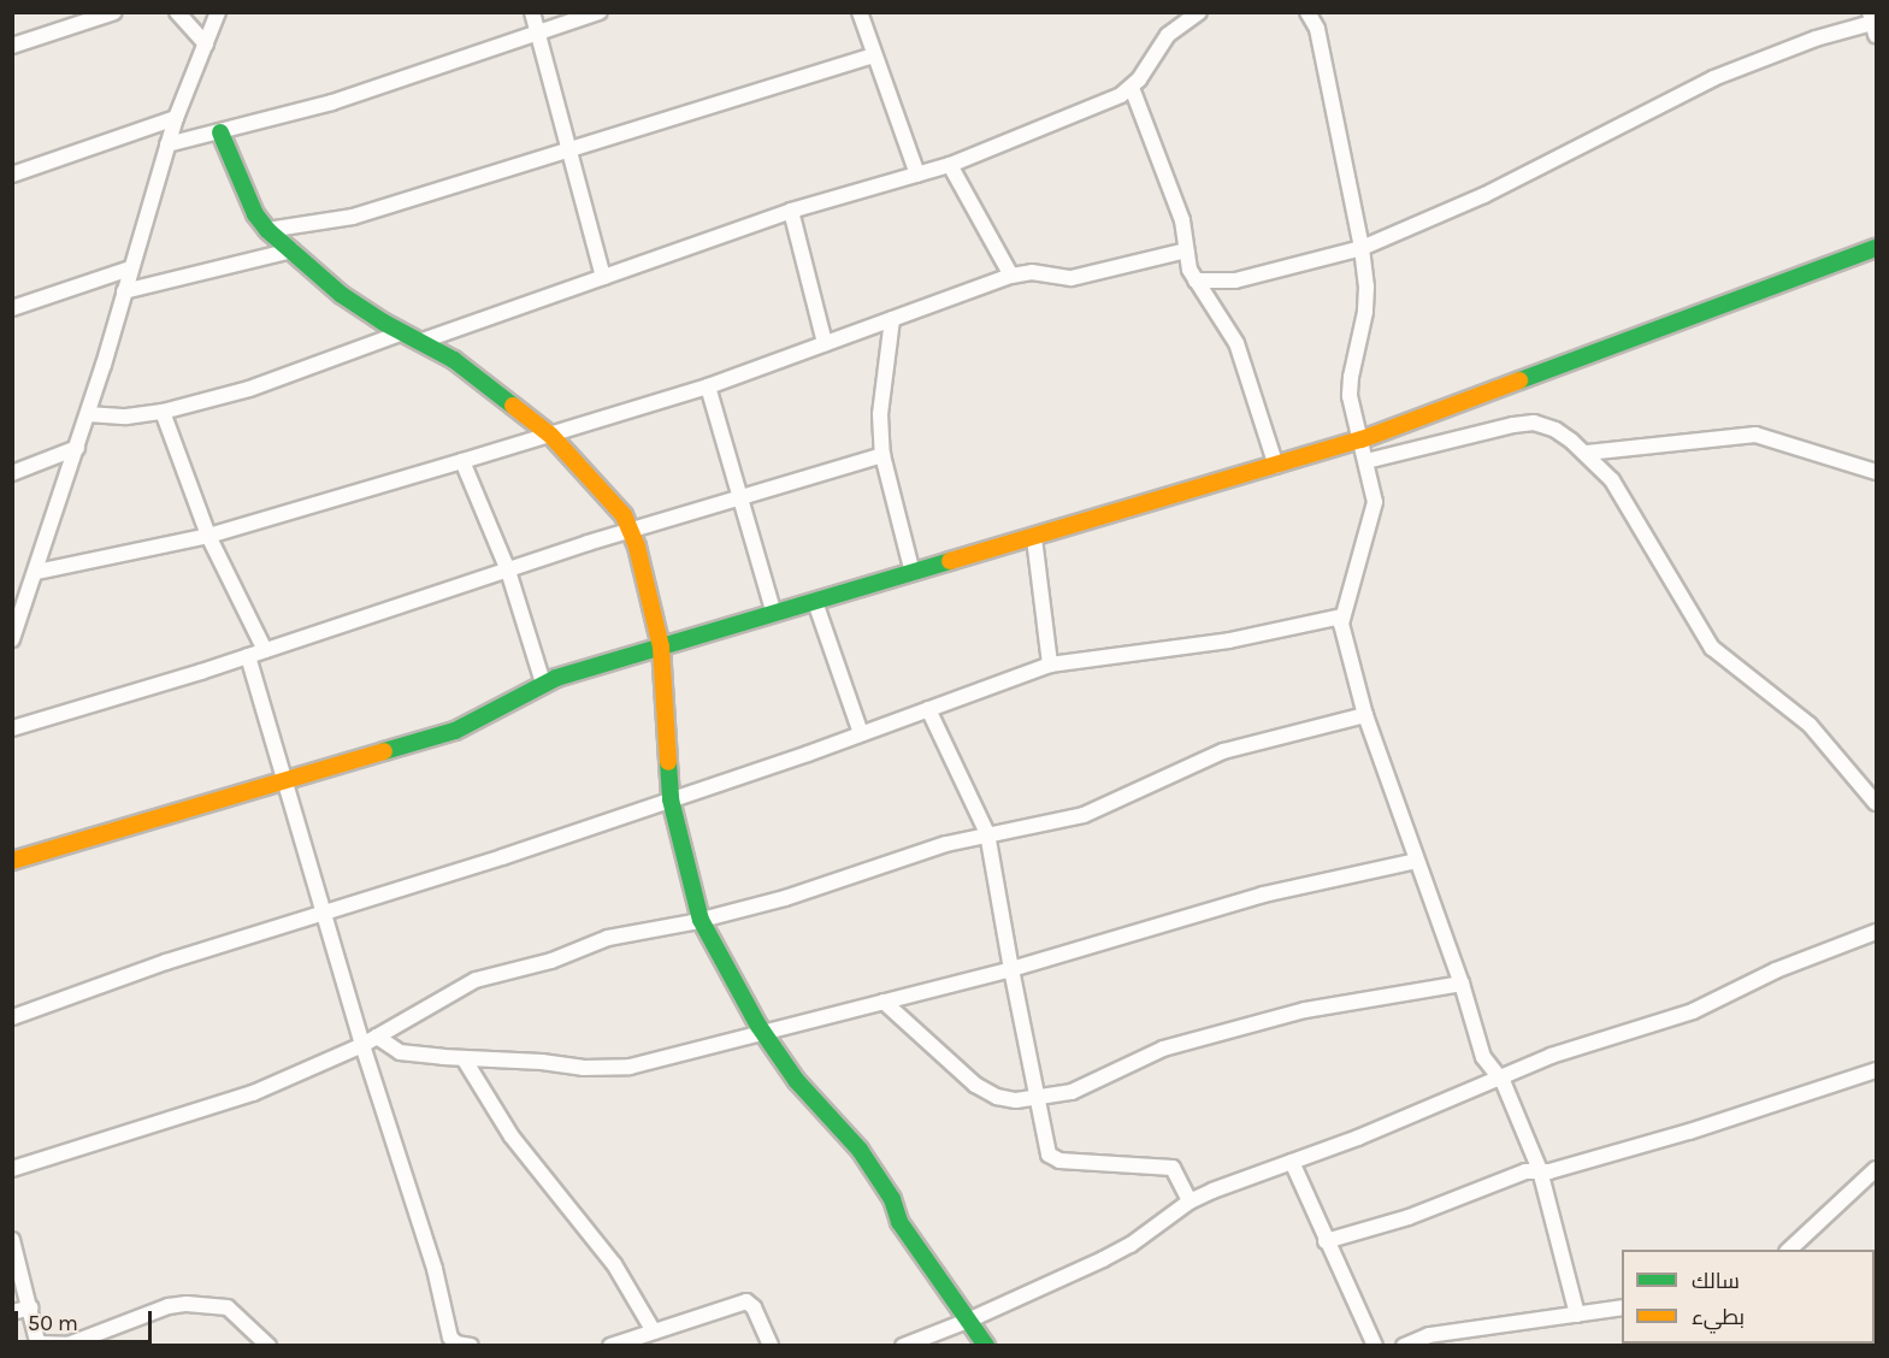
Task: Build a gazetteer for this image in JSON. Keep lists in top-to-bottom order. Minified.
{"legend":["سالك","بطيء"],"scale_bar":"50 m"}
